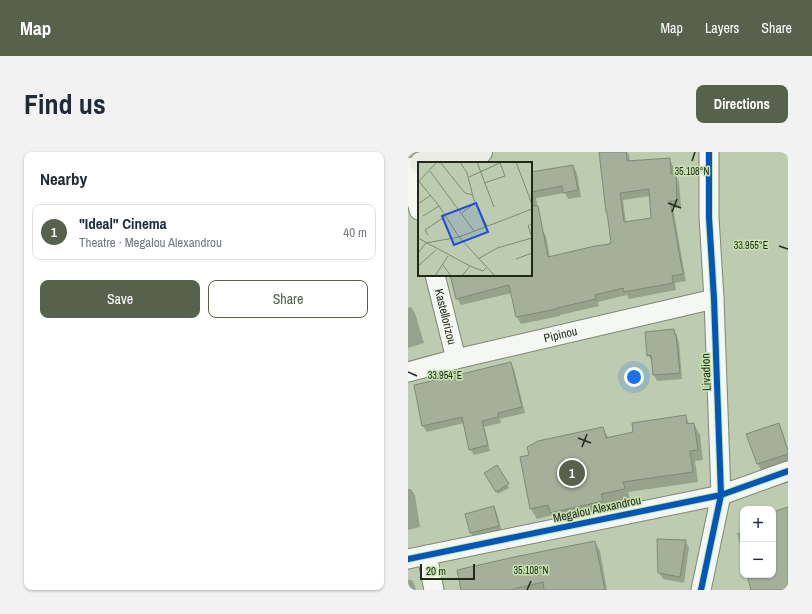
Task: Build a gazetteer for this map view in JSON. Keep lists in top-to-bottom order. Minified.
{"streets":{"street":["Kastellorizou","Pipinou","Livadion","Megalou Alexandrou"]},"crossings":[["Kastellorizou","Pipinou"],["Pipinou","Livadion"],["Livadion","Megalou Alexandrou"]],"scale_bar":"20 m","page":{"header":"Map","nav":["Map","Layers","Share"],"title":"Find us","buttons":["Directions",["Save","Share"]],"heading":"Nearby","list":[{"mark":"1","name":"\"Ideal\" Cinema","note":"Theatre · Megalou Alexandrou","value":"40 m"}],"pins":"1","map_buttons":["+","−"],"scale":"20 m"},"coordinates":["35.108°N","33.955°E","33.954°E"]}
